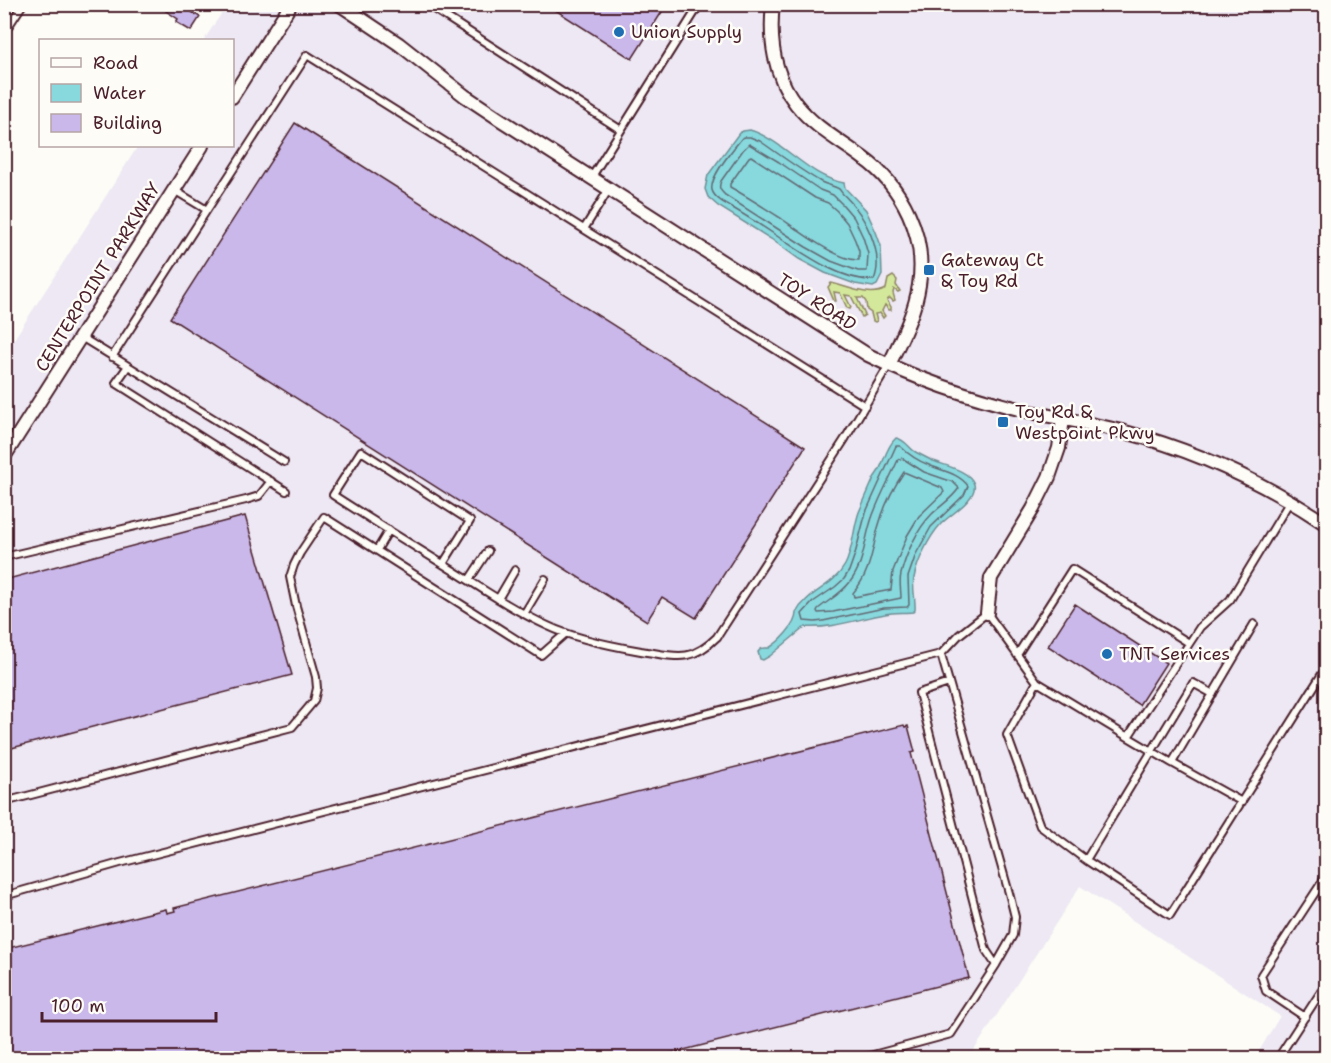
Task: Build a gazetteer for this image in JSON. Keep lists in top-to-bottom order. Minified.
{"streets":{"street":["CENTERPOINT PARKWAY","TOY ROAD"]},"places":{"other":["Union Supply","TNT Services"],"transit":["Gateway Ct & Toy Rd","Toy Rd & Westpoint Pkwy"]},"legend":["Road","Water","Building"],"scale_bar":"100 m"}
